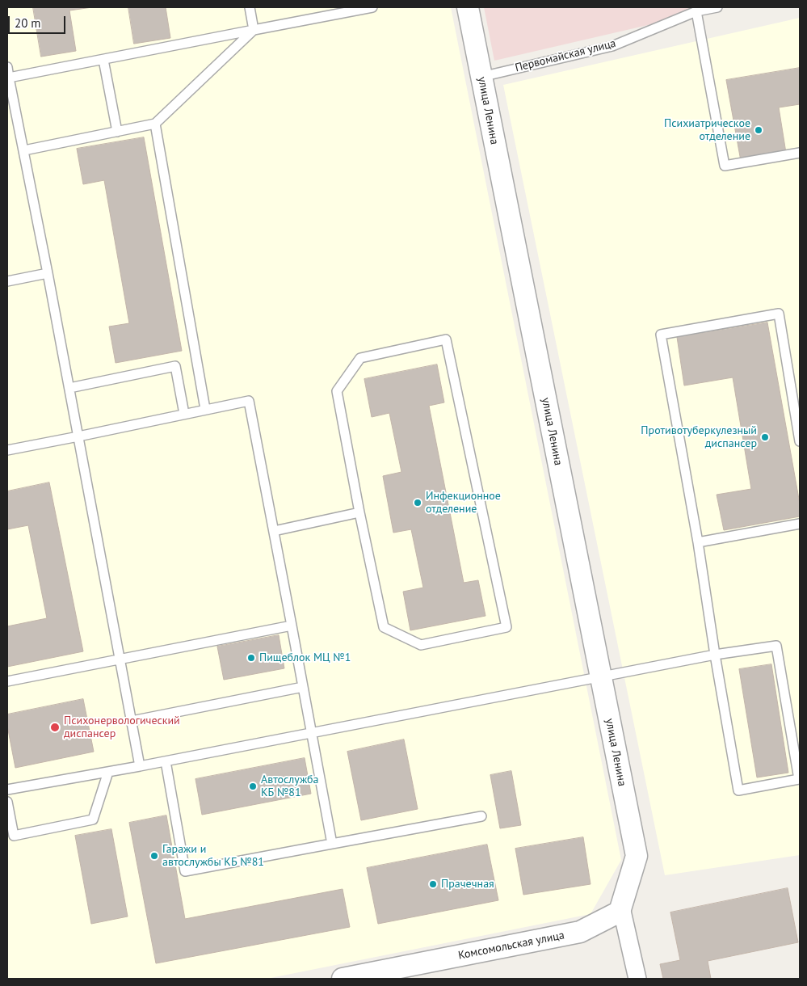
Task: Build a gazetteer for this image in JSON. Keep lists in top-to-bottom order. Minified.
{"streets":{"street":["улица Ленина","Комсомольская улица"],"lane":["Первомайская улица"]},"crossings":[["Первомайская улица","улица Ленина"],["улица Ленина","Комсомольская улица"]],"places":["Психиатрическое отделение","Противотуберкулезный диспансер","Инфекционное отделение","Пищеблок МЦ №1","Психонервологический диспансер","Автослужба КБ №81","Гаражи и автослужбы КБ №81","Прачечная"],"scale_bar":"20 m"}
